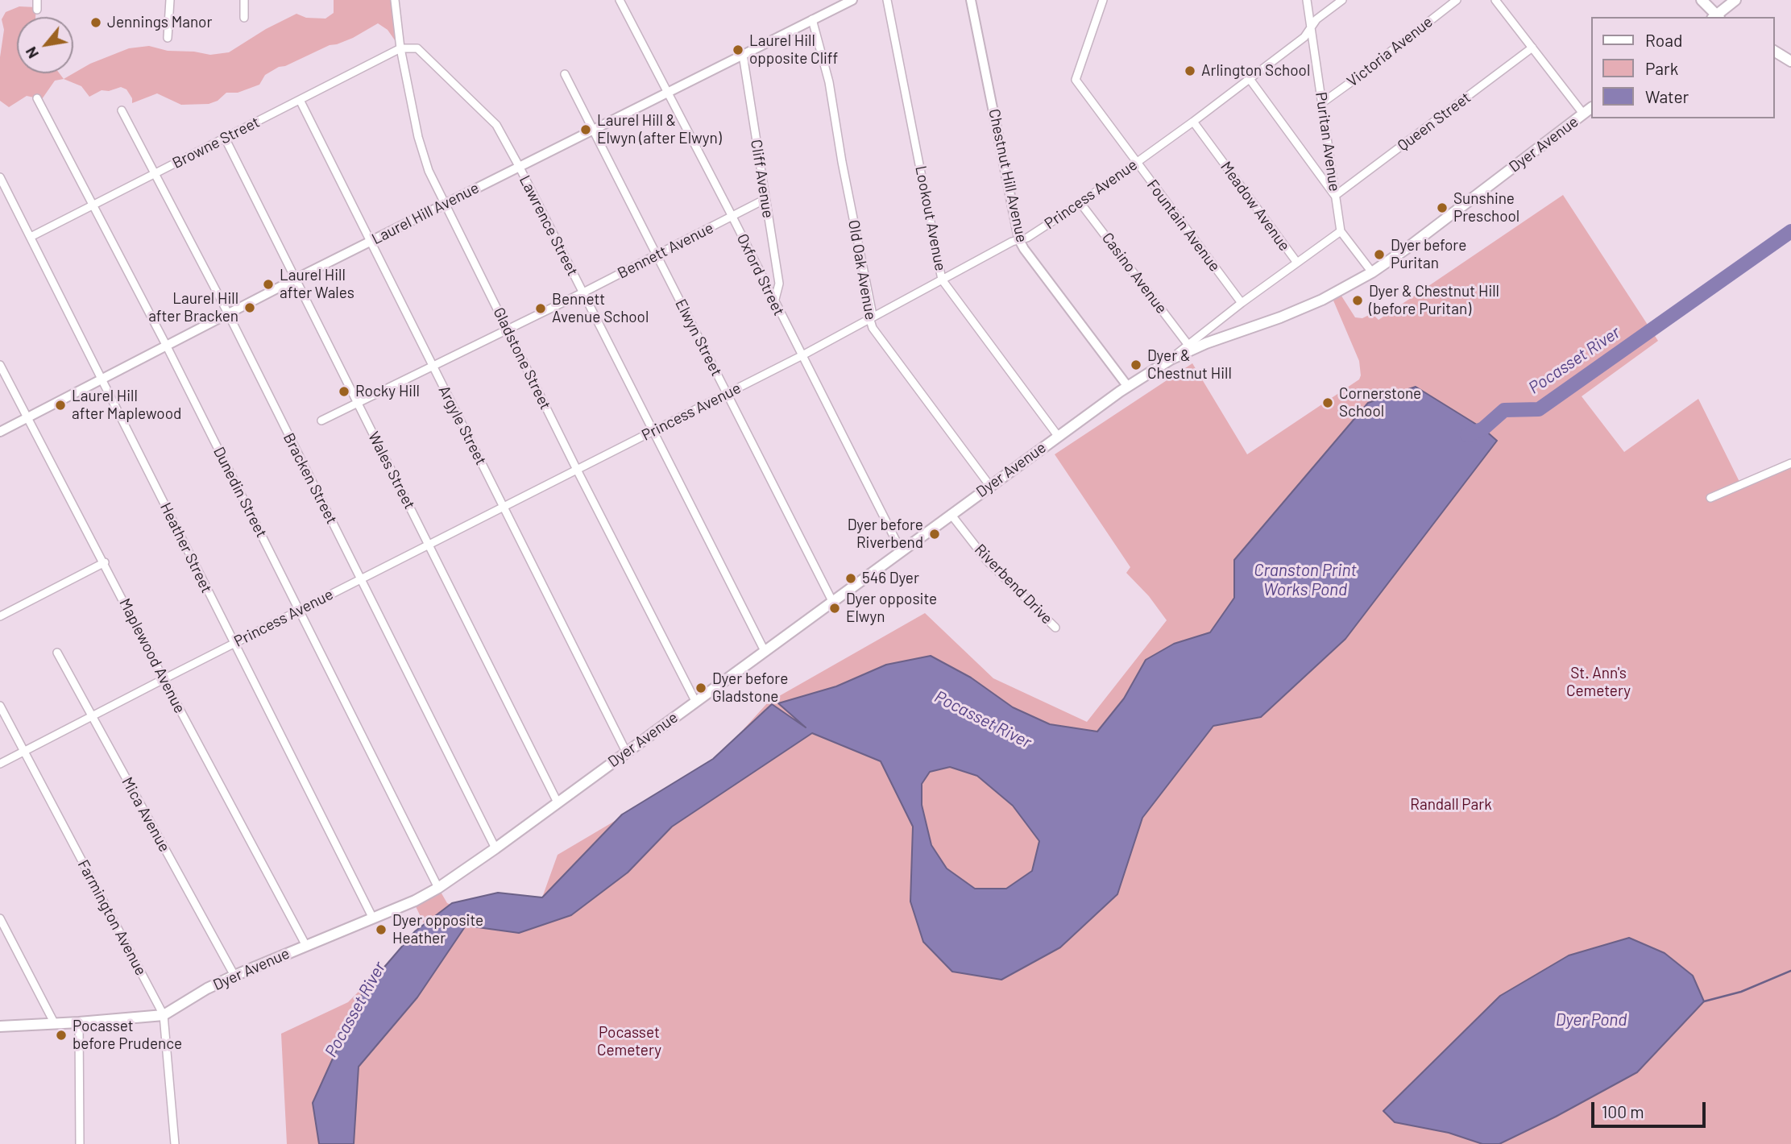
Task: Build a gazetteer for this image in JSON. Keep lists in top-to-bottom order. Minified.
{"streets":{"main road":["Dyer Avenue"],"street":["Victoria Avenue","Queen Street","Puritan Avenue","Browne Street","Chestnut Hill Avenue","Cliff Avenue","Princess Avenue","Meadow Avenue","Laurel Hill Avenue","Lookout Avenue","Lawrence Street","Fountain Avenue","Bennett Avenue","Old Oak Avenue","Casino Avenue","Oxford Street","Elwyn Street","Gladstone Street","Argyle Street","Wales Street","Bracken Street","Dunedin Street","Heather Street","Riverbend Drive","Maplewood Avenue","Mica Avenue","Farmington Avenue"]},"crossings":[["Victoria Avenue","Puritan Avenue"],["Queen Street","Puritan Avenue"],["Puritan Avenue","Princess Avenue"],["Browne Street","Lawrence Street"],["Browne Street","Gladstone Street"],["Browne Street","Argyle Street"],["Browne Street","Wales Street"],["Browne Street","Bracken Street"],["Browne Street","Dunedin Street"],["Browne Street","Heather Street"],["Dyer Avenue","Chestnut Hill Avenue"],["Dyer Avenue","Meadow Avenue"],["Dyer Avenue","Lookout Avenue"],["Dyer Avenue","Lawrence Street"],["Dyer Avenue","Fountain Avenue"],["Dyer Avenue","Old Oak Avenue"],["Dyer Avenue","Casino Avenue"],["Dyer Avenue","Oxford Street"],["Dyer Avenue","Elwyn Street"],["Dyer Avenue","Gladstone Street"],["Dyer Avenue","Argyle Street"],["Dyer Avenue","Wales Street"],["Dyer Avenue","Bracken Street"],["Dyer Avenue","Dunedin Street"],["Dyer Avenue","Heather Street"],["Dyer Avenue","Riverbend Drive"],["Dyer Avenue","Maplewood Avenue"],["Dyer Avenue","Mica Avenue"],["Dyer Avenue","Farmington Avenue"],["Chestnut Hill Avenue","Princess Avenue"],["Cliff Avenue","Laurel Hill Avenue"],["Cliff Avenue","Bennett Avenue"],["Cliff Avenue","Oxford Street"],["Princess Avenue","Meadow Avenue"],["Princess Avenue","Lookout Avenue"],["Princess Avenue","Lawrence Street"],["Princess Avenue","Fountain Avenue"],["Princess Avenue","Old Oak Avenue"],["Princess Avenue","Casino Avenue"],["Princess Avenue","Oxford Street"],["Princess Avenue","Elwyn Street"],["Princess Avenue","Gladstone Street"],["Princess Avenue","Argyle Street"],["Princess Avenue","Wales Street"],["Princess Avenue","Bracken Street"],["Princess Avenue","Dunedin Street"],["Princess Avenue","Heather Street"],["Princess Avenue","Maplewood Avenue"],["Princess Avenue","Mica Avenue"],["Princess Avenue","Farmington Avenue"],["Meadow Avenue","Fountain Avenue"],["Laurel Hill Avenue","Lawrence Street"],["Laurel Hill Avenue","Old Oak Avenue"],["Laurel Hill Avenue","Oxford Street"],["Laurel Hill Avenue","Elwyn Street"],["Laurel Hill Avenue","Gladstone Street"],["Laurel Hill Avenue","Argyle Street"],["Laurel Hill Avenue","Wales Street"],["Laurel Hill Avenue","Bracken Street"],["Laurel Hill Avenue","Dunedin Street"],["Laurel Hill Avenue","Heather Street"],["Laurel Hill Avenue","Maplewood Avenue"],["Lawrence Street","Bennett Avenue"],["Lawrence Street","Gladstone Street"],["Bennett Avenue","Oxford Street"],["Bennett Avenue","Elwyn Street"],["Bennett Avenue","Gladstone Street"],["Bennett Avenue","Argyle Street"],["Bennett Avenue","Wales Street"]],"water":["Pocasset River","Cranston Print Works Pond","Dyer Pond"],"parks":["St. Ann's Cemetery","Randall Park","Pocasset Cemetery"],"places":["Jennings Manor","Laurel Hill opposite Cliff","Arlington School","Laurel Hill & Elwyn (after Elwyn)","Sunshine Preschool","Dyer before Puritan","Laurel Hill after Wales","Dyer & Chestnut Hill (before Puritan)","Laurel Hill after Bracken","Bennett Avenue School","Dyer & Chestnut Hill","Rocky Hill","Cornerstone School","Laurel Hill after Maplewood","Dyer before Riverbend","546 Dyer","Dyer opposite Elwyn","Dyer before Gladstone","Dyer opposite Heather","Pocasset before Prudence"],"legend":["Road","Park","Water"],"scale_bar":"100 m","north":"bottom left"}
